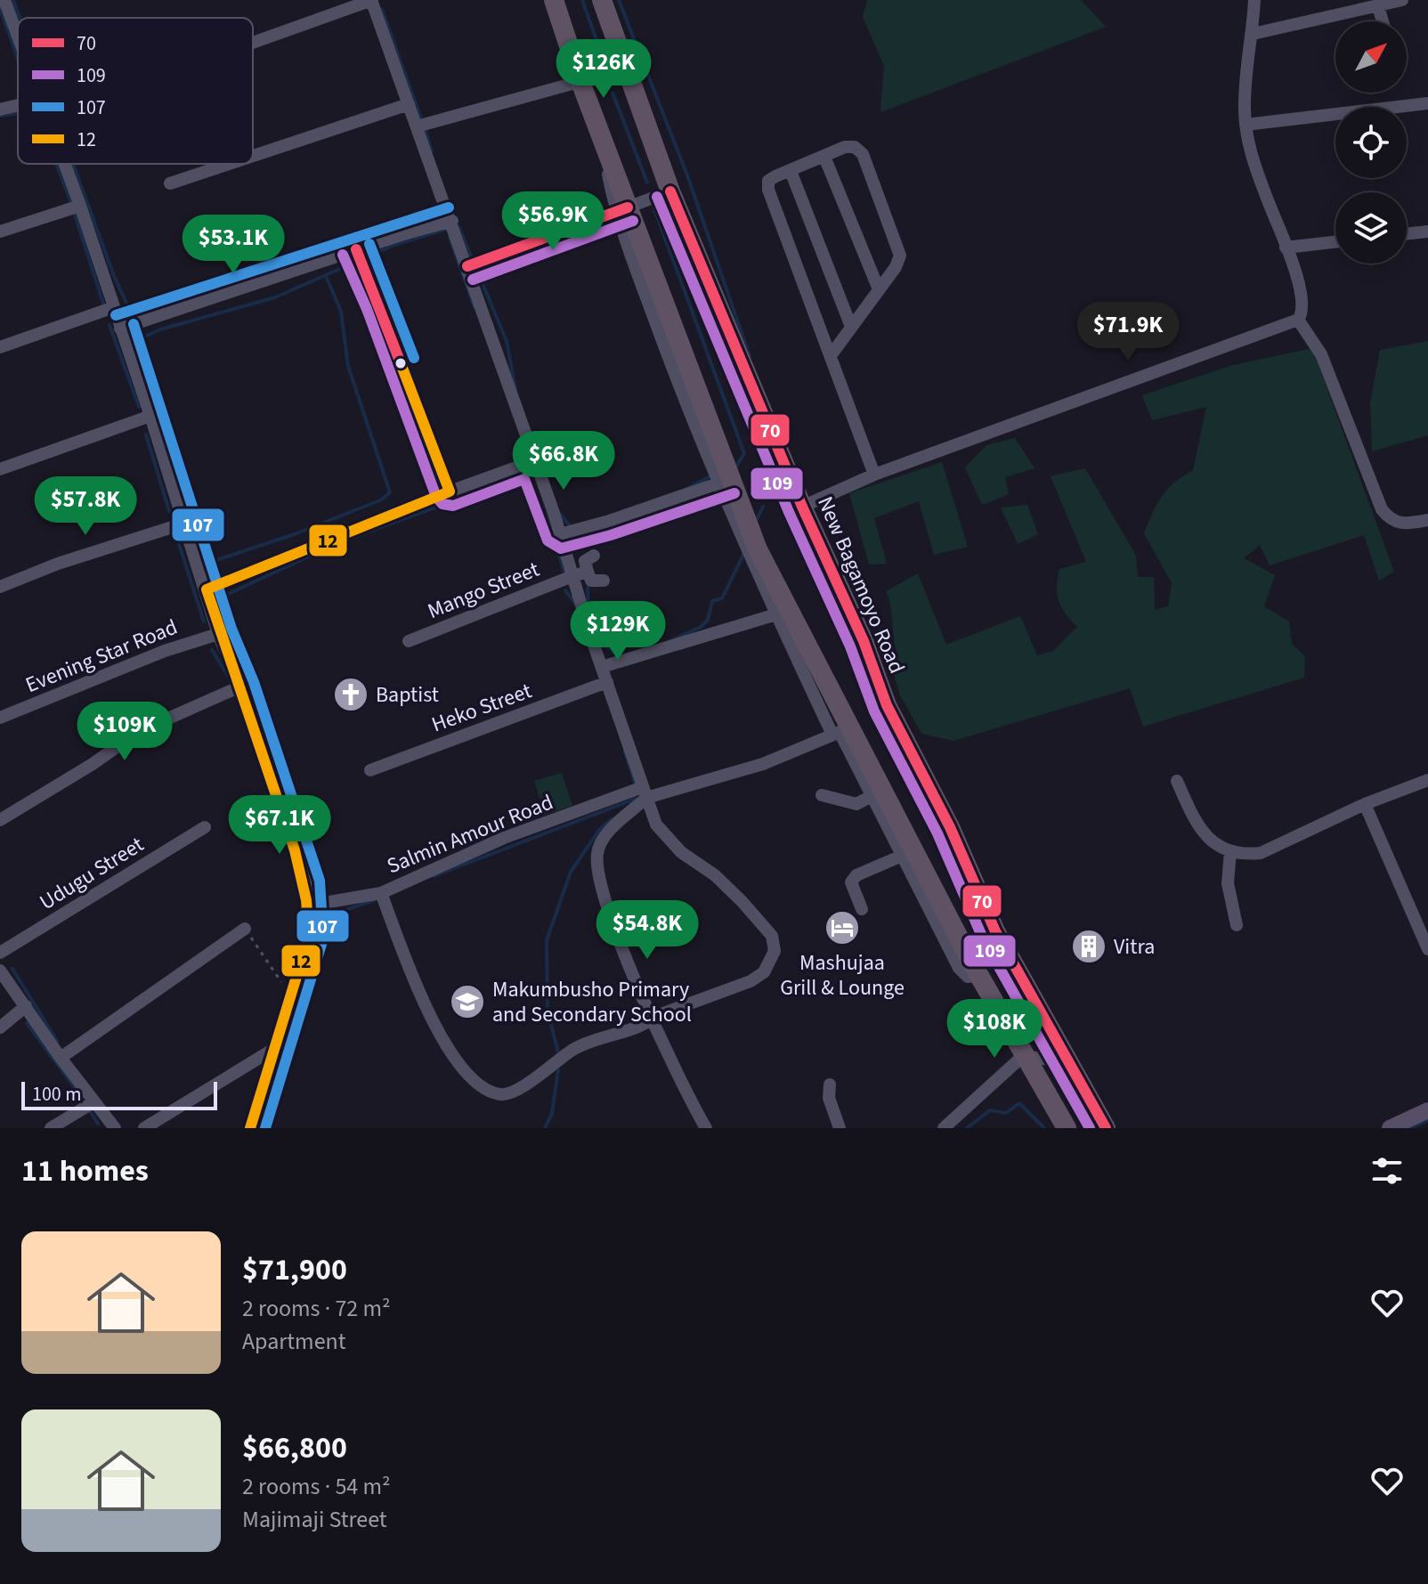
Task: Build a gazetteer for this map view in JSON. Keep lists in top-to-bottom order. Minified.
{"streets":{"highway":["New Bagamoyo Road"],"street":["Mango Street","Evening Star Road","Heko Street","Salmin Amour Road","Udugu Street"]},"places":{"church":["Baptist"],"hotel":["Mashujaa Grill & Lounge"],"building":["Vitra"],"school or university":["Makumbusho Primary and Secondary School"]},"lines":["transit line 70","transit line 109","transit line 107","transit line 12"],"legend":["70","109","107","12"],"scale_bar":"100 m","north":"top right","page":{"price":["$126K","$56.9K","$53.1K","$71.9K","$66.8K","$57.8K","$129K","$109K","$67.1K","$54.8K","$108K"],"scale":"100 m","heading":"11 homes","list":[{"name":"$71,900","note":"2 rooms · 72 m² · Apartment"},{"name":"$66,800","note":"2 rooms · 54 m² · Majimaji Street"}]}}
